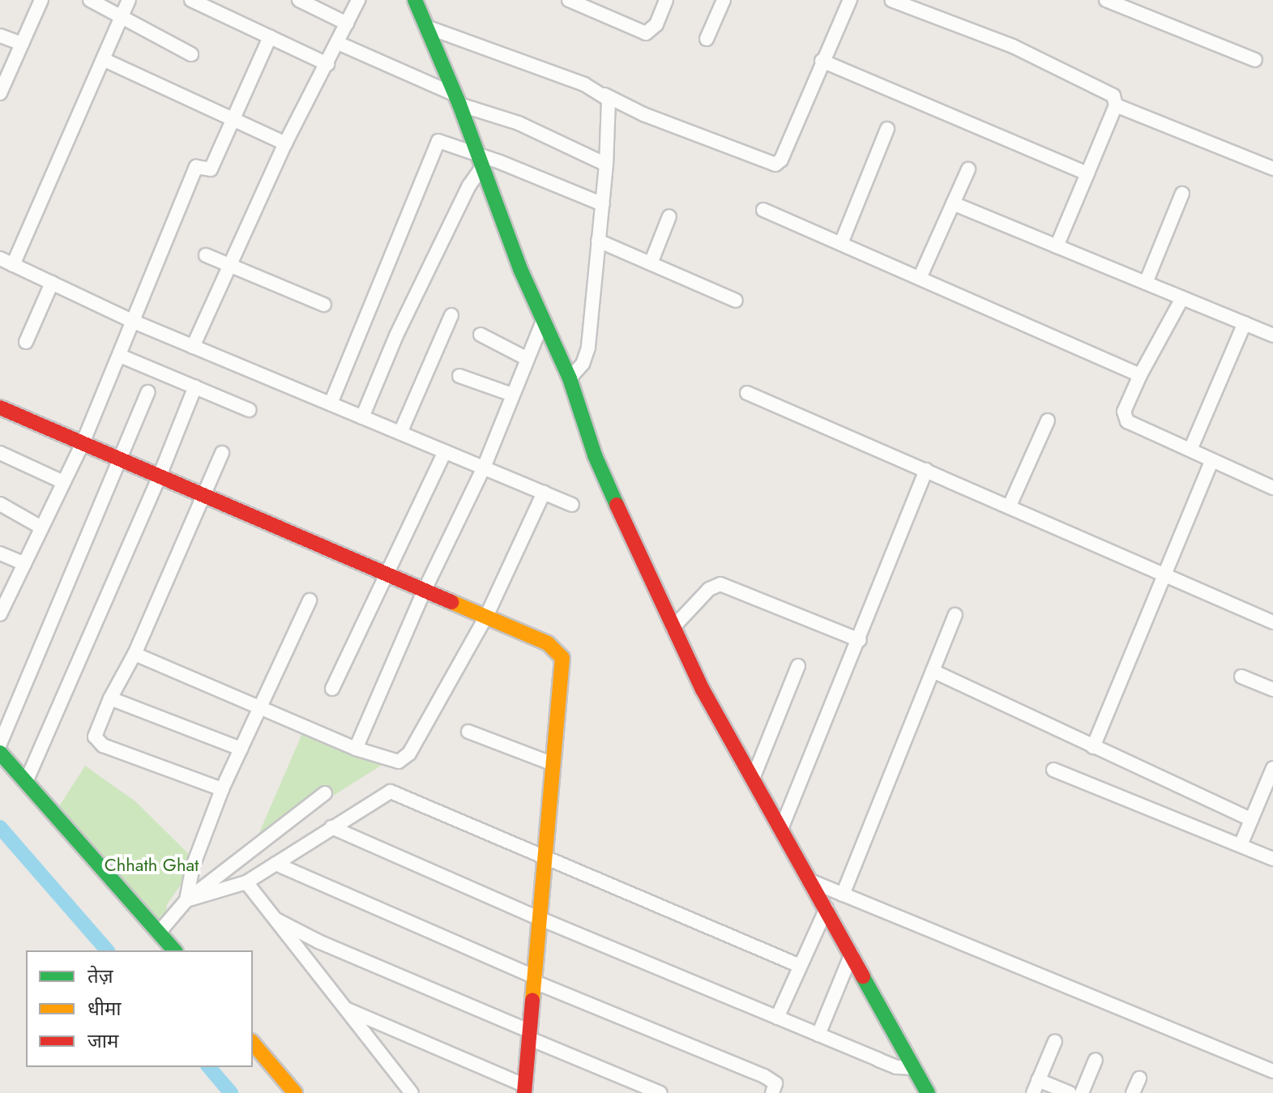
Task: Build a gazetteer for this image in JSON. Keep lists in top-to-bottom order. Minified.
{"parks":["Chhath Ghat"],"legend":["तेज़","धीमा","जाम"]}
